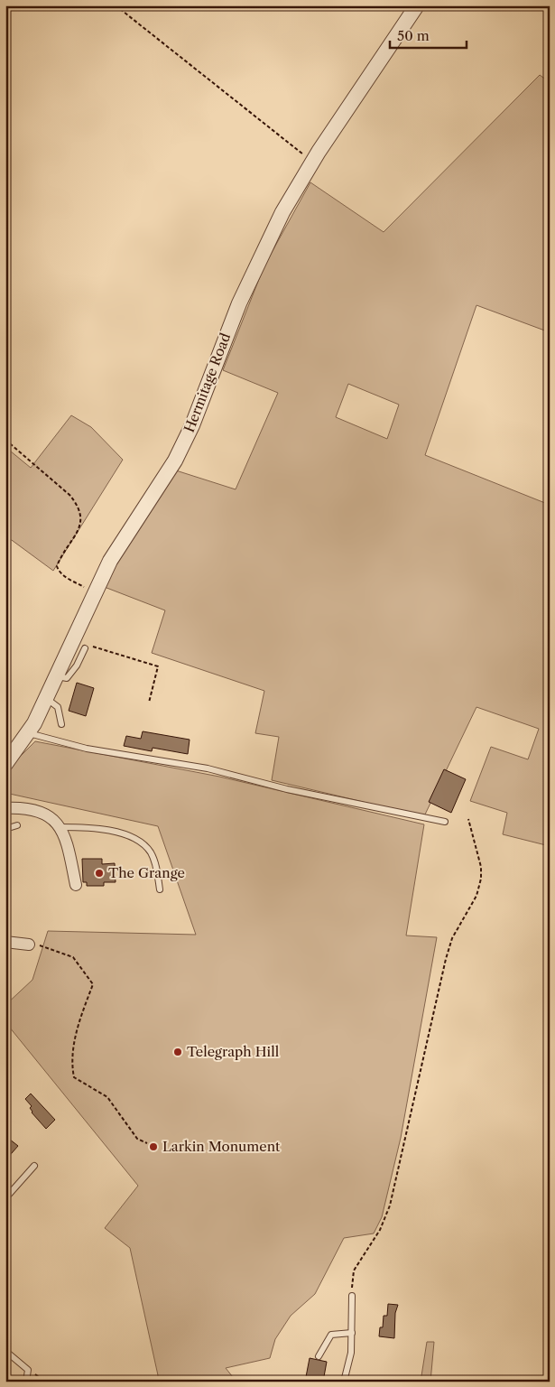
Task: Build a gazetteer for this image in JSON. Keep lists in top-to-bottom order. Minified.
{"streets":{"street":["Hermitage Road"]},"places":["The Grange","Telegraph Hill","Larkin Monument"],"scale_bar":"50 m"}
